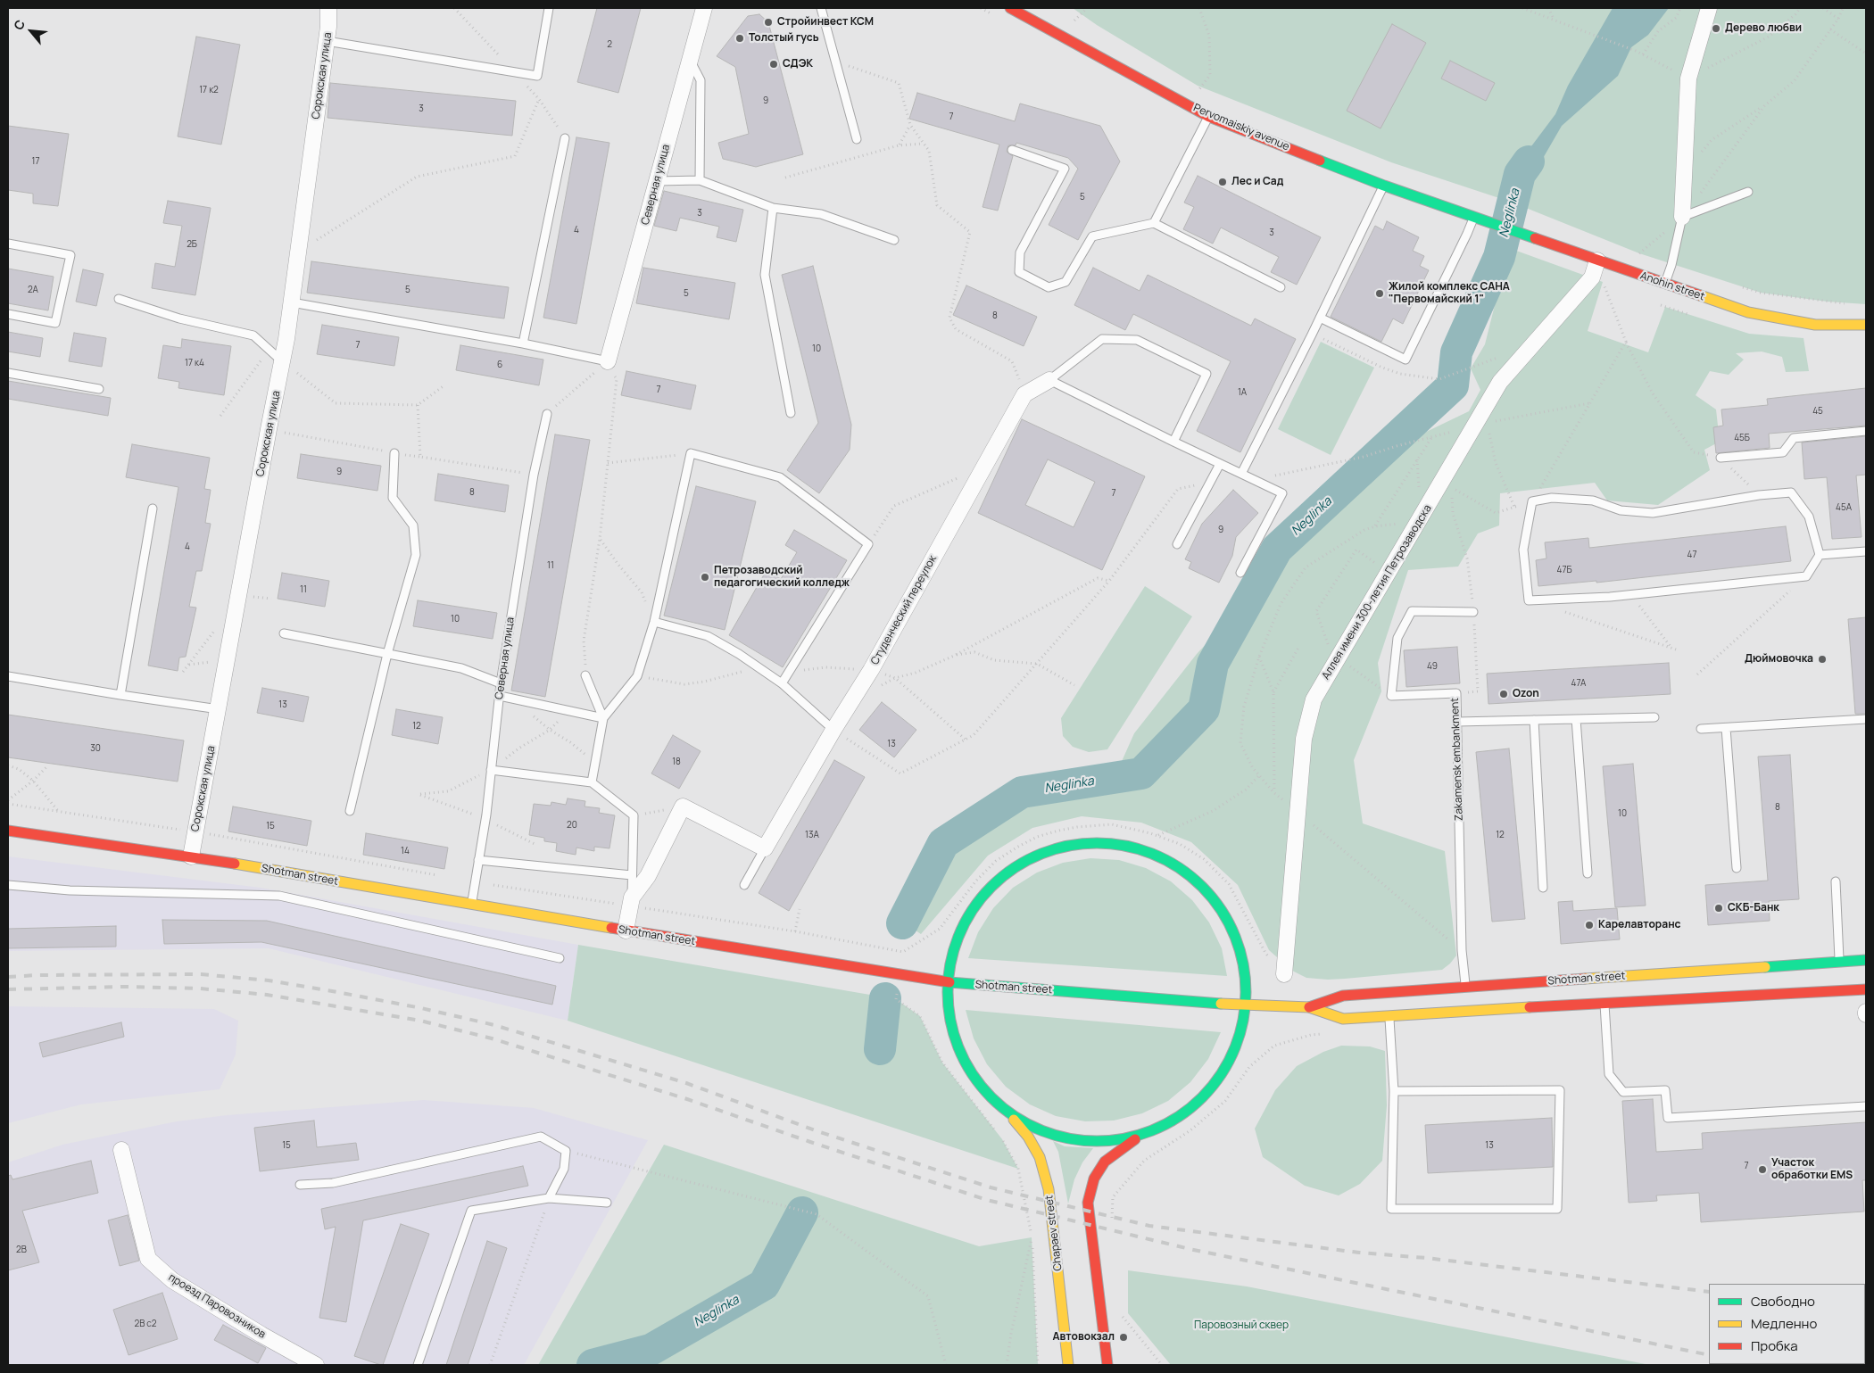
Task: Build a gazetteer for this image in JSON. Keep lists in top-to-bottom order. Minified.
{"streets":{"main road":["Pervomaiskiy avenue","Anohin street","Shotman street","Chapaev street"],"street":["Сорокская улица","Северная улица","Аллея имени 300-летия Петрозаводска","Студенческий переулок","проезд Паровозников"],"lane":["Zakamensk embankment"]},"crossings":[["Сорокская улица","Shotman street"],["Pervomaiskiy avenue","Anohin street"],["Северная улица","Shotman street"],["Anohin street","Аллея имени 300-летия Петрозаводска"],["Zakamensk embankment","Shotman street"],["Shotman street","Chapaev street"]],"water":["Neglinka"],"parks":["Паровозный сквер"],"places":["Стройинвест КСМ","Дерево любви","Толстый гусь","СДЭК","Лес и Сад","Жилой комплекс САНА \"Первомайский 1\"","Петрозаводский педагогический колледж","Дюймовочка","Ozon","СКБ-Банк","Карелавторанс","Участок обработки EMS","Автовокзал"],"house_numbers":["2","17 к2","9","3","7","17","5","3","4","3","2Б","2А","5","5","8","7","10","17 к4","6","7","1А","45","45Б","9","8","7","45А","9","4","47","11","47Б","11","10","49","47А","13","12","13","30","18","8","10","20","15","13А","12","14","15","13","7","2В","2В с2"],"legend":["Свободно","Медленно","Пробка"],"north":"top left"}
